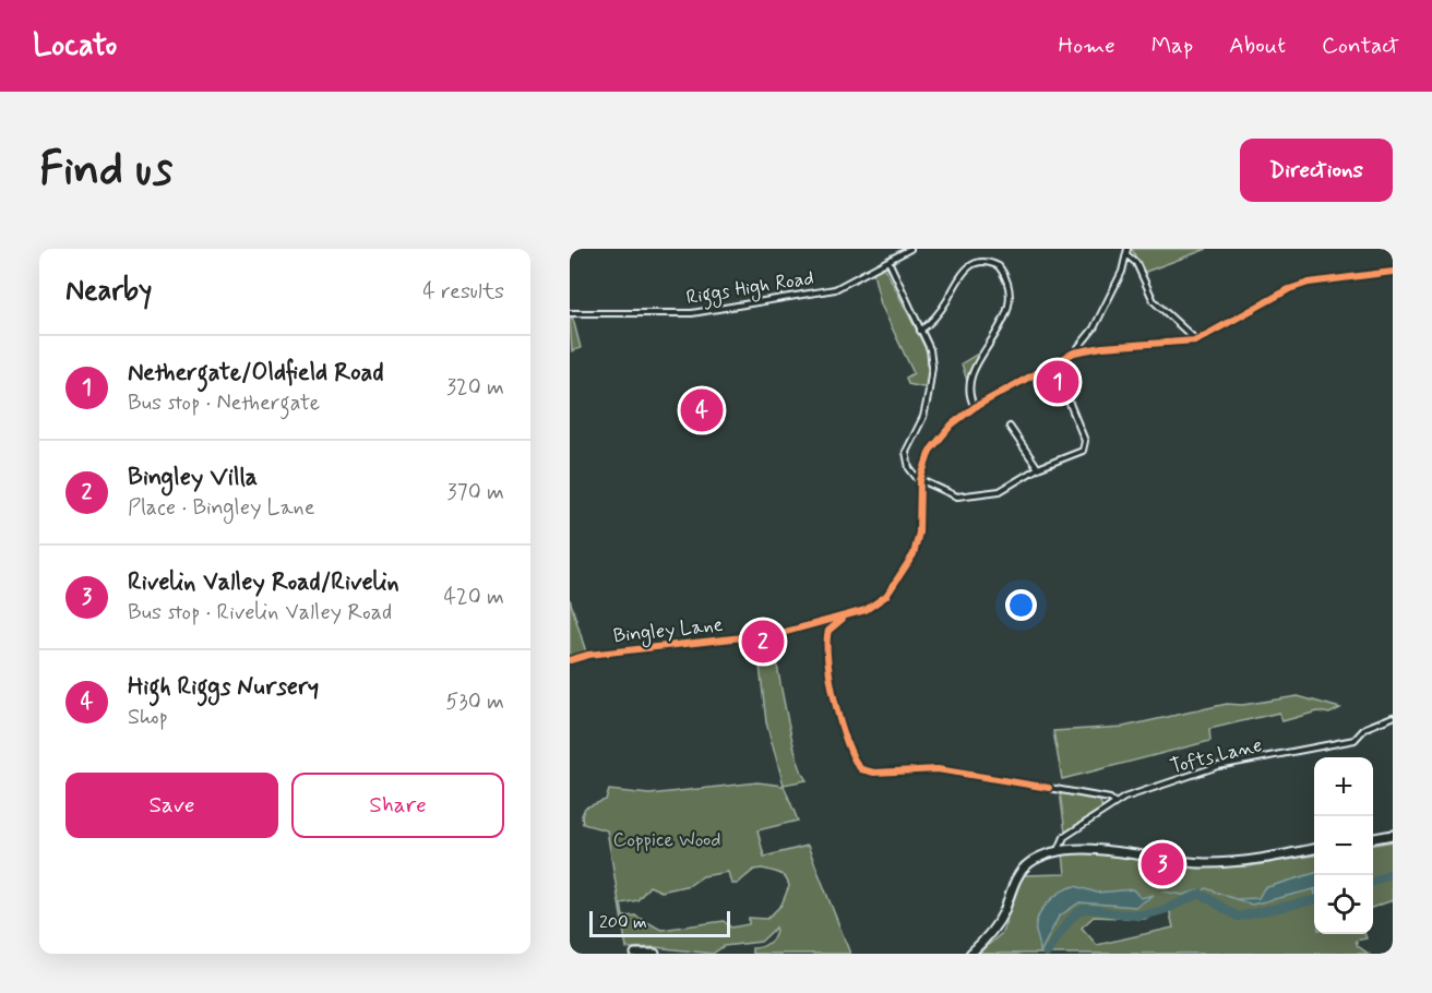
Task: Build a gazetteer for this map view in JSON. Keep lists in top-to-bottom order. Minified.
{"streets":{"street":["Riggs High Road","Bingley Lane","Tofts Lane"]},"parks":["Coppice Wood"],"scale_bar":"200 m","page":{"header":"Locato","nav":["Home","Map","About","Contact"],"buttons":["Directions",["Save","Share"]],"title":"Find us","heading":["Nearby","4 results"],"list":[{"mark":"1","name":"Nethergate/Oldfield Road","note":"Bus stop · Nethergate","value":"320 m"},{"mark":"2","name":"Bingley Villa","note":"Place · Bingley Lane","value":"370 m"},{"mark":"3","name":"Rivelin Valley Road/Rivelin","note":"Bus stop · Rivelin Valley Road","value":"420 m"},{"mark":"4","name":"High Riggs Nursery","note":"Shop","value":"530 m"}],"pins":["1","4","2","3"],"map_buttons":["+","−"],"scale":"200 m"}}
